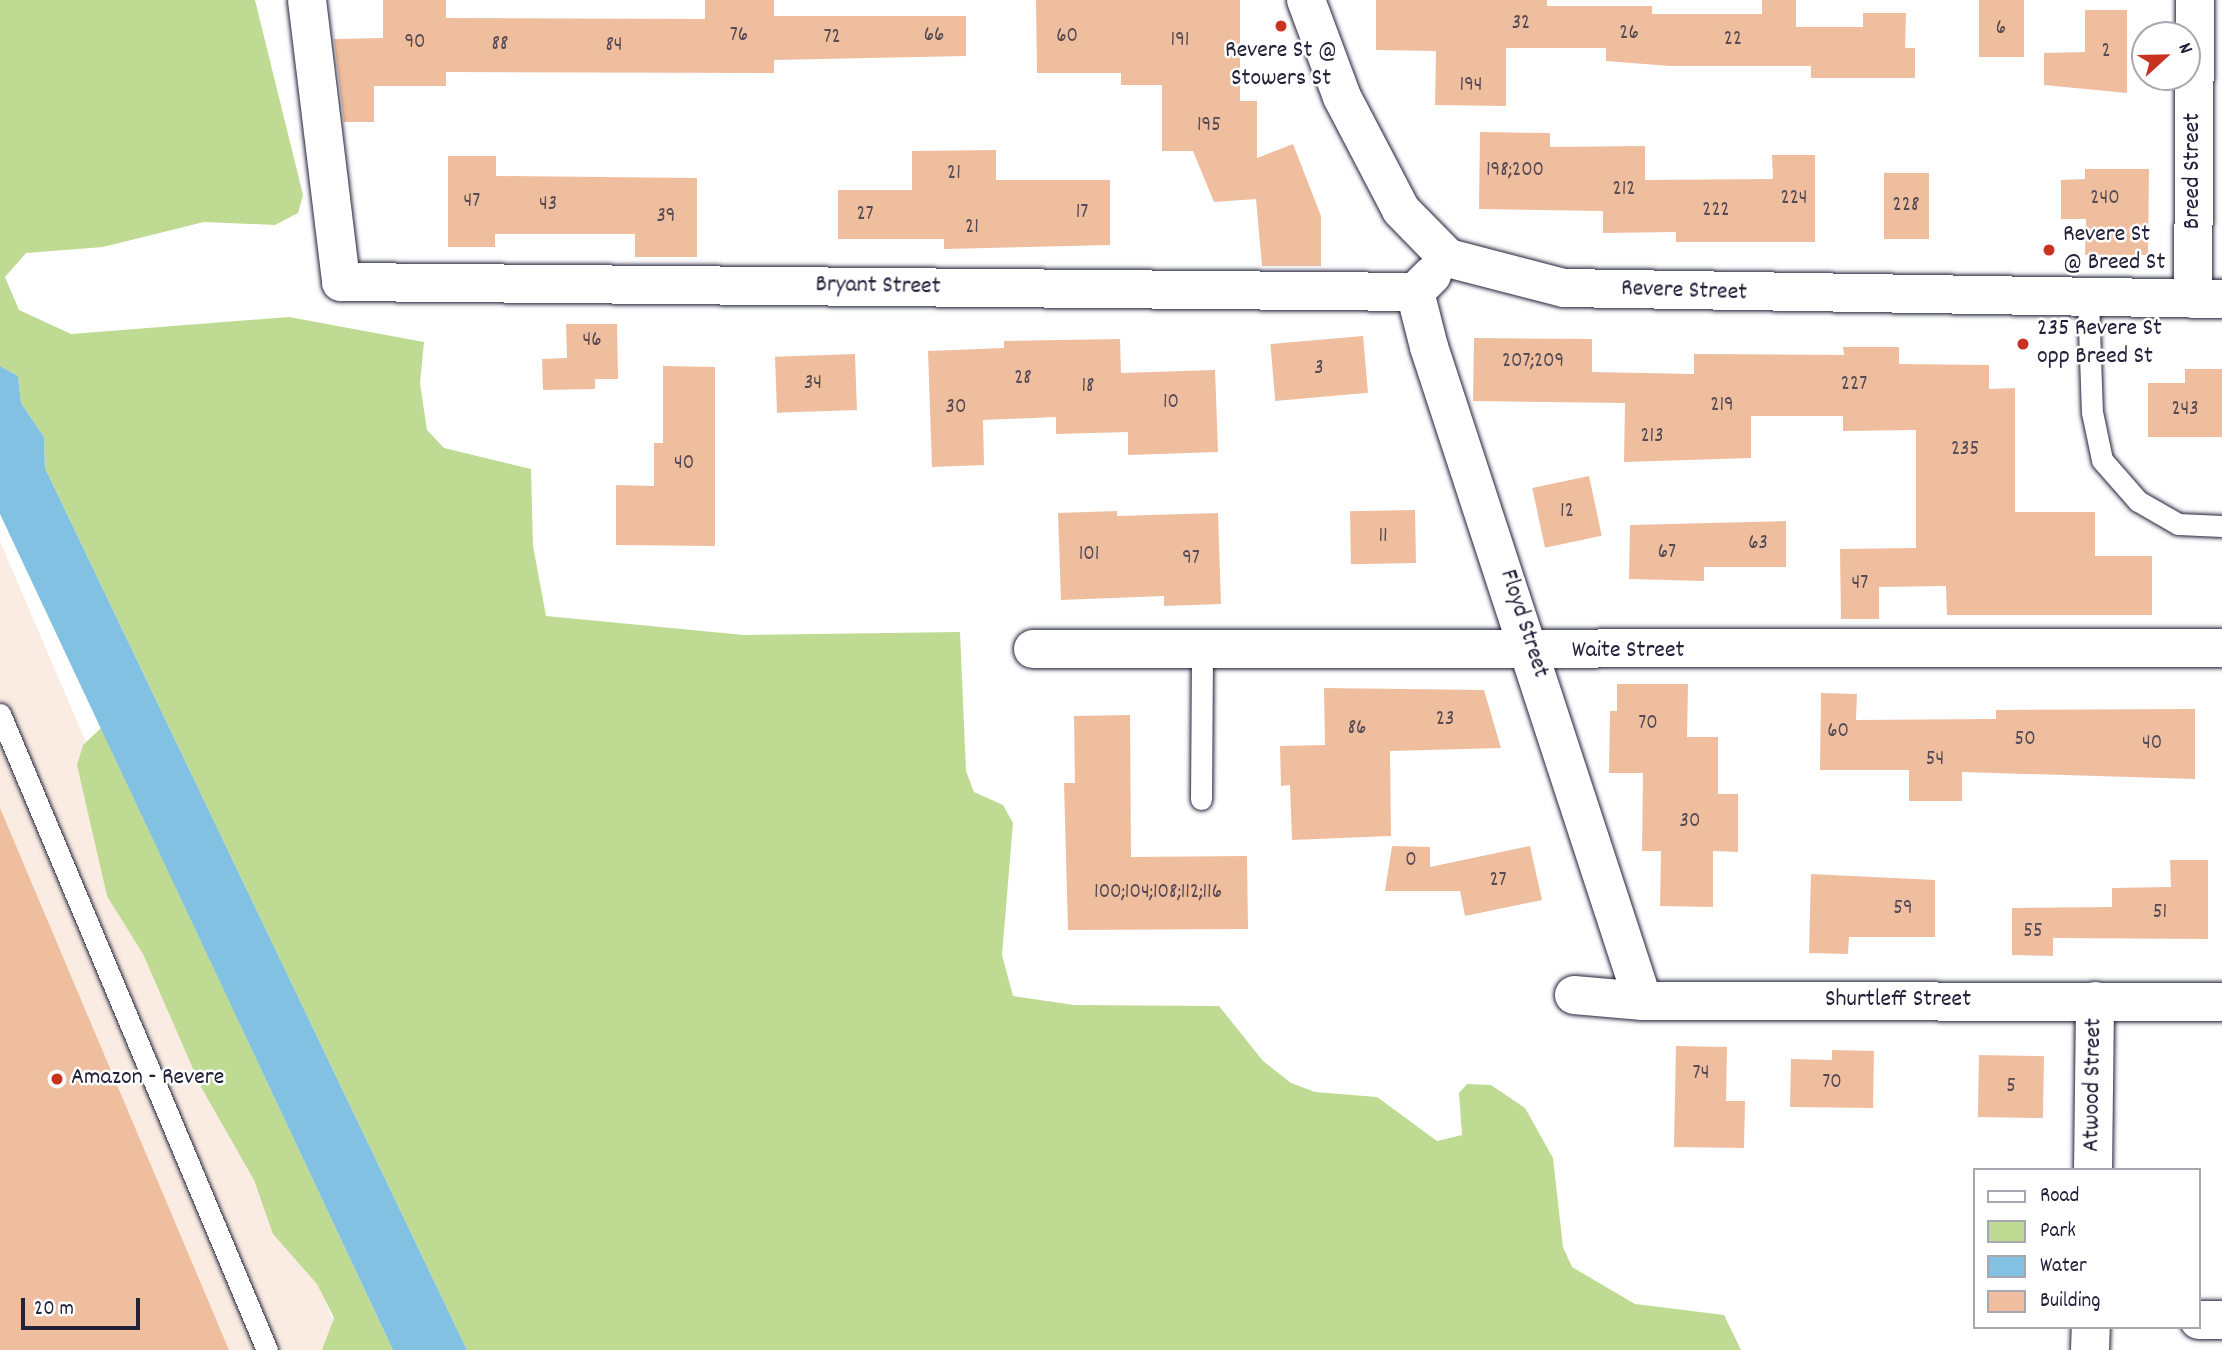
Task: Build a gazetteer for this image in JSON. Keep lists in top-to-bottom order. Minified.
{"streets":{"street":["Breed Street","Bryant Street","Revere Street","Floyd Street","Waite Street","Shurtleff Street","Atwood Street"]},"crossings":[["Breed Street","Revere Street"],["Bryant Street","Floyd Street"],["Floyd Street","Waite Street"],["Floyd Street","Shurtleff Street"],["Shurtleff Street","Atwood Street"]],"places":["Revere St @ Stowers St","Revere St @ Breed St","235 Revere St opp Breed St","Amazon - Revere"],"house_numbers":["32","6","26","76","66","60","72","22","191","90","88","84","2","194","195","198;200","21","212","224","240","47","43","228","222","17","27","39","21","46","207;209","3","28","34","227","18","10","219","30","243","213","235","40","12","11","63","67","101","97","47","23","70","86","60","50","40","54","30","0","27","100;104;108;112;116","59","51","55","74","70","5"],"legend":["Road","Park","Water","Building"],"scale_bar":"20 m","north":"right"}
